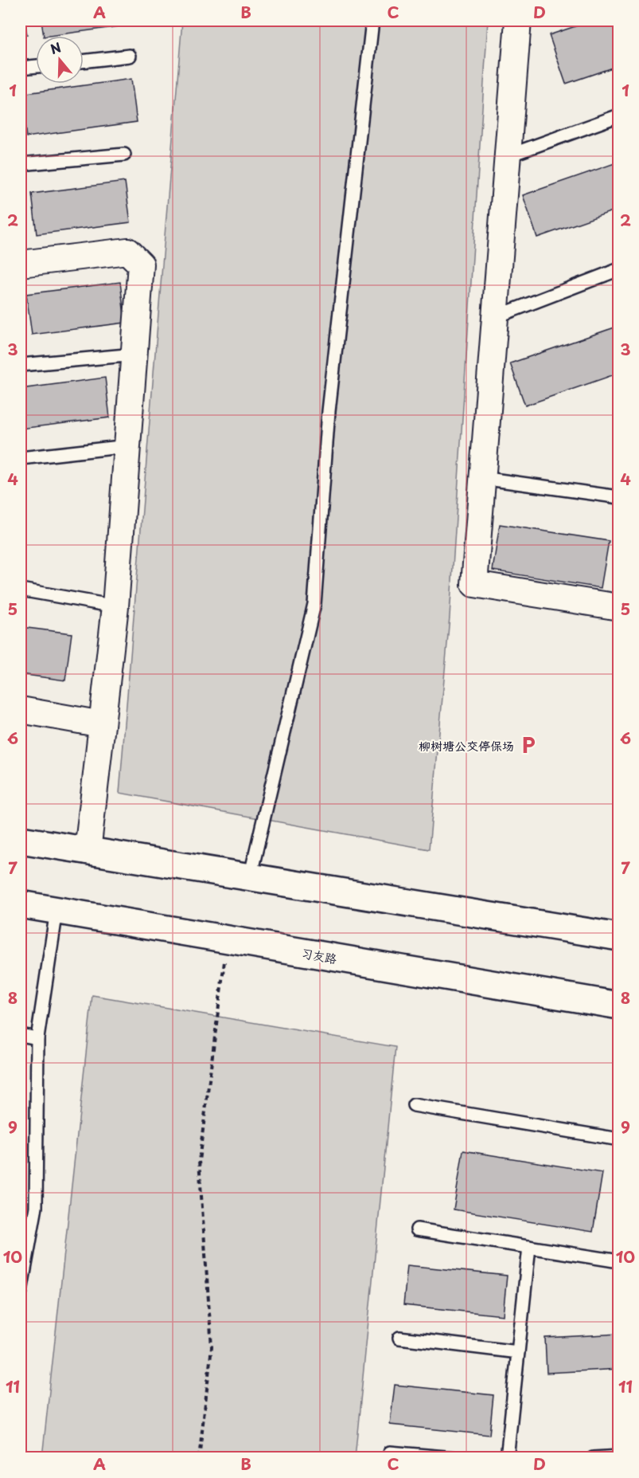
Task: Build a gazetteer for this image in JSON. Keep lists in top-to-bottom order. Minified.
{"streets":{"main road":["习友路"]},"places":{"parking":["柳树塘公交停保场"]},"north":"top","grid":{"columns":["A","B","C","D"],"rows":["1","2","3","4","5","6","7","8","9","10","11"]}}
